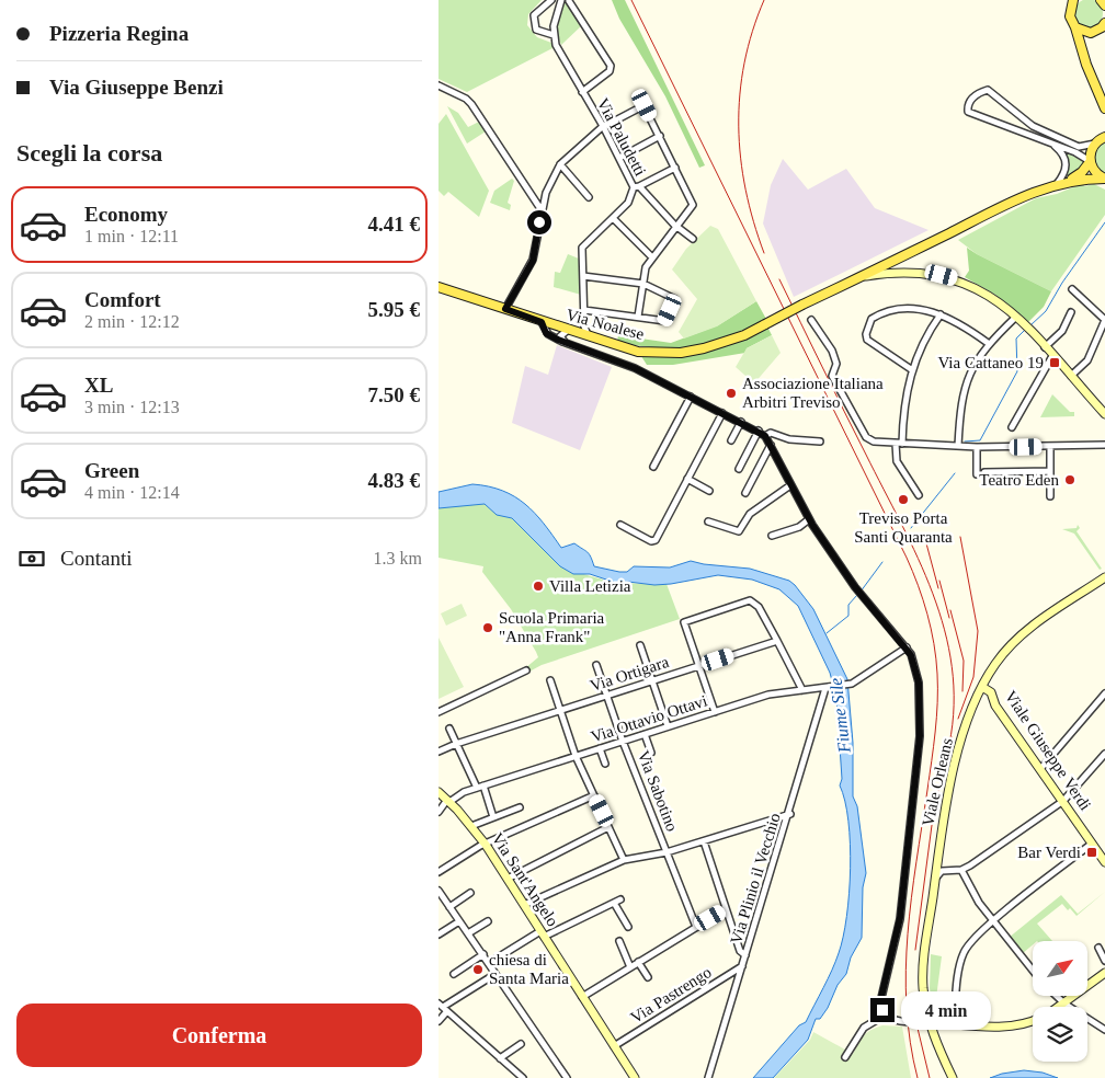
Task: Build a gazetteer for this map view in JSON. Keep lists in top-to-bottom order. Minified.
{"streets":{"main road":["Via Noalese"],"street":["Via Paludetti","Via Ortigara","Via Ottavio Ottavi","Viale Giuseppe Verdi","Viale Orleans","Via Sabotino","Via Plinio il Vecchio","Via Sant'Angelo","Via Pastrengo"]},"crossings":[["Via Paludetti","Via Noalese"],["Via Ortigara","Via Sabotino"],["Via Ottavio Ottavi","Via Sabotino"],["Via Ottavio Ottavi","Via Plinio il Vecchio"],["Via Ottavio Ottavi","Via Sant'Angelo"],["Viale Giuseppe Verdi","Viale Orleans"],["Via Plinio il Vecchio","Via Pastrengo"],["Via Sant'Angelo","Via Pastrengo"]],"water":["Fiume Sile"],"places":{"transit":["Via Cattaneo 19","Bar Verdi"],"other":["Associazione Italiana Arbitri Treviso","Teatro Eden","Treviso Porta Santi Quaranta","Villa Letizia","Scuola Primaria \"Anna Frank\"","chiesa di Santa Maria"]},"north":"top right","page":{"banner":["Pizzeria Regina","Via Giuseppe Benzi"],"heading":"Scegli la corsa","list":[{"name":"Economy","note":"1 min · 12:11","value":"4.41 €"},{"name":"Comfort","note":"2 min · 12:12","value":"5.95 €"},{"name":"XL","note":"3 min · 12:13","value":"7.50 €"},{"name":"Green","note":"4 min · 12:14","value":"4.83 €"}],"pay":["Contanti","1.3 km"],"bubble":"4 min","buttons":"Conferma"}}
